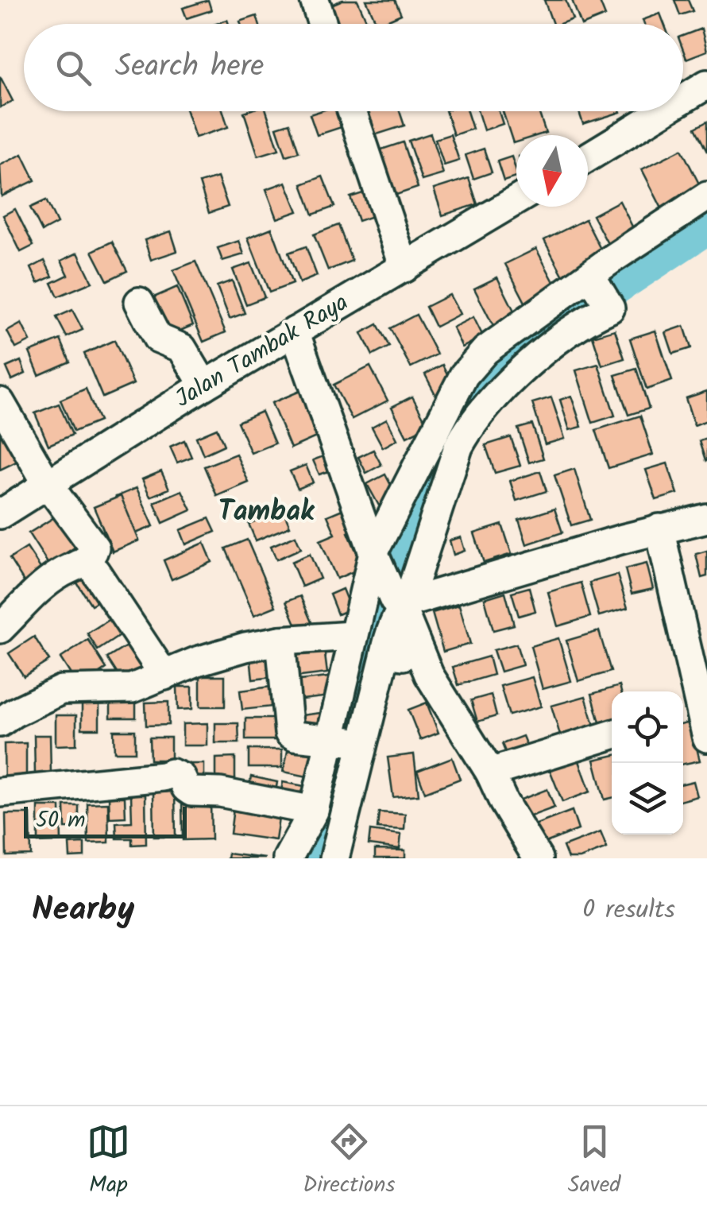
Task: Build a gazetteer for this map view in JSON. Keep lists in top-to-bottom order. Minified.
{"streets":{"street":["Jalan Tambak Raya"]},"districts":["Tambak"],"scale_bar":"50 m","north":"bottom","page":{"search":"Search here","scale":"50 m","heading":["Nearby","0 results"],"nav":["Map","Directions","Saved"]}}
